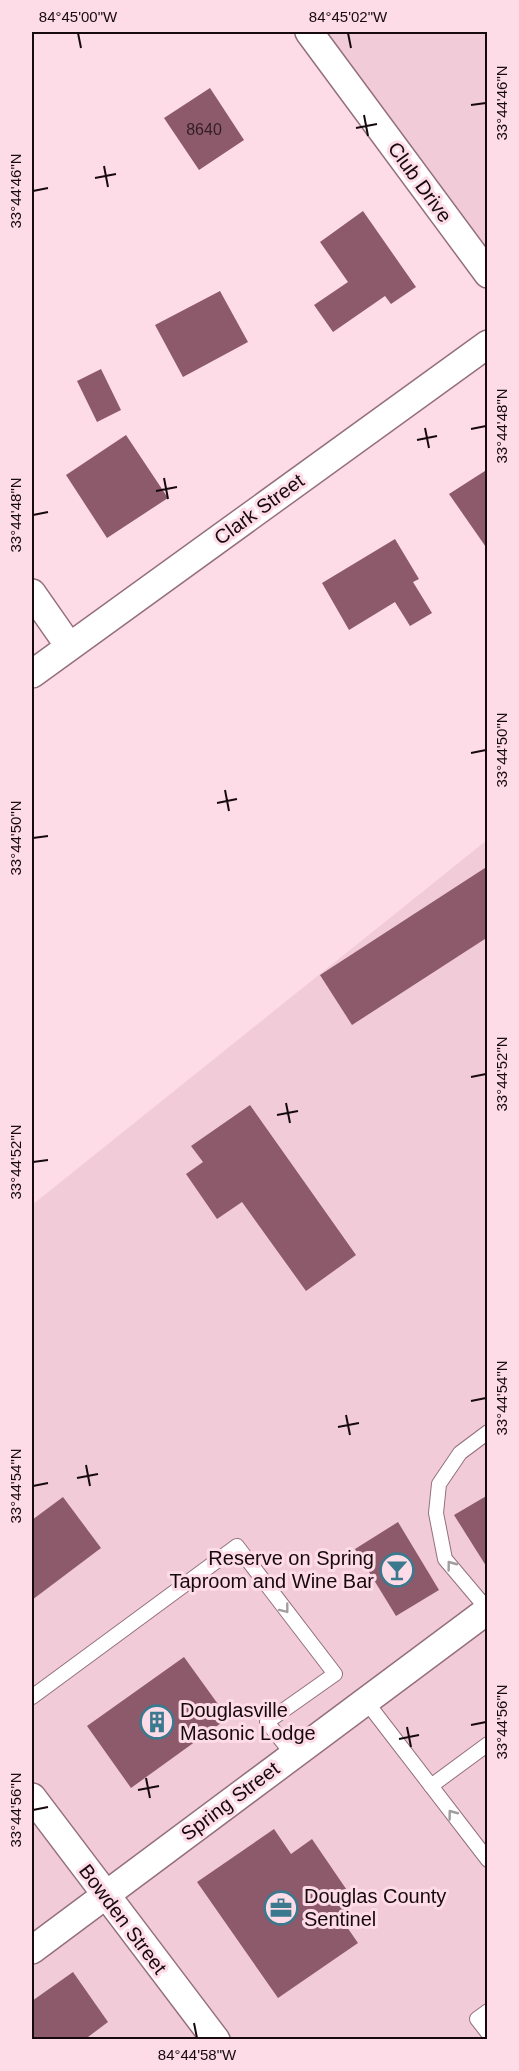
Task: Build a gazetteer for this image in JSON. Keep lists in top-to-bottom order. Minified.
{"streets":{"street":["Club Drive","Clark Street","Spring Street","Bowden Street"]},"crossings":[["Spring Street","Bowden Street"]],"places":{"bar":["Reserve on Spring Taproom and Wine Bar"],"building":["Douglasville Masonic Lodge"],"office":["Douglas County Sentinel"]},"house_numbers":["8640"],"coordinates":["84°45'00\"W","84°45'02\"W","33°44'46\"N","33°44'48\"N","33°44'50\"N","33°44'52\"N","33°44'54\"N","33°44'56\"N","84°44'58\"W"]}
